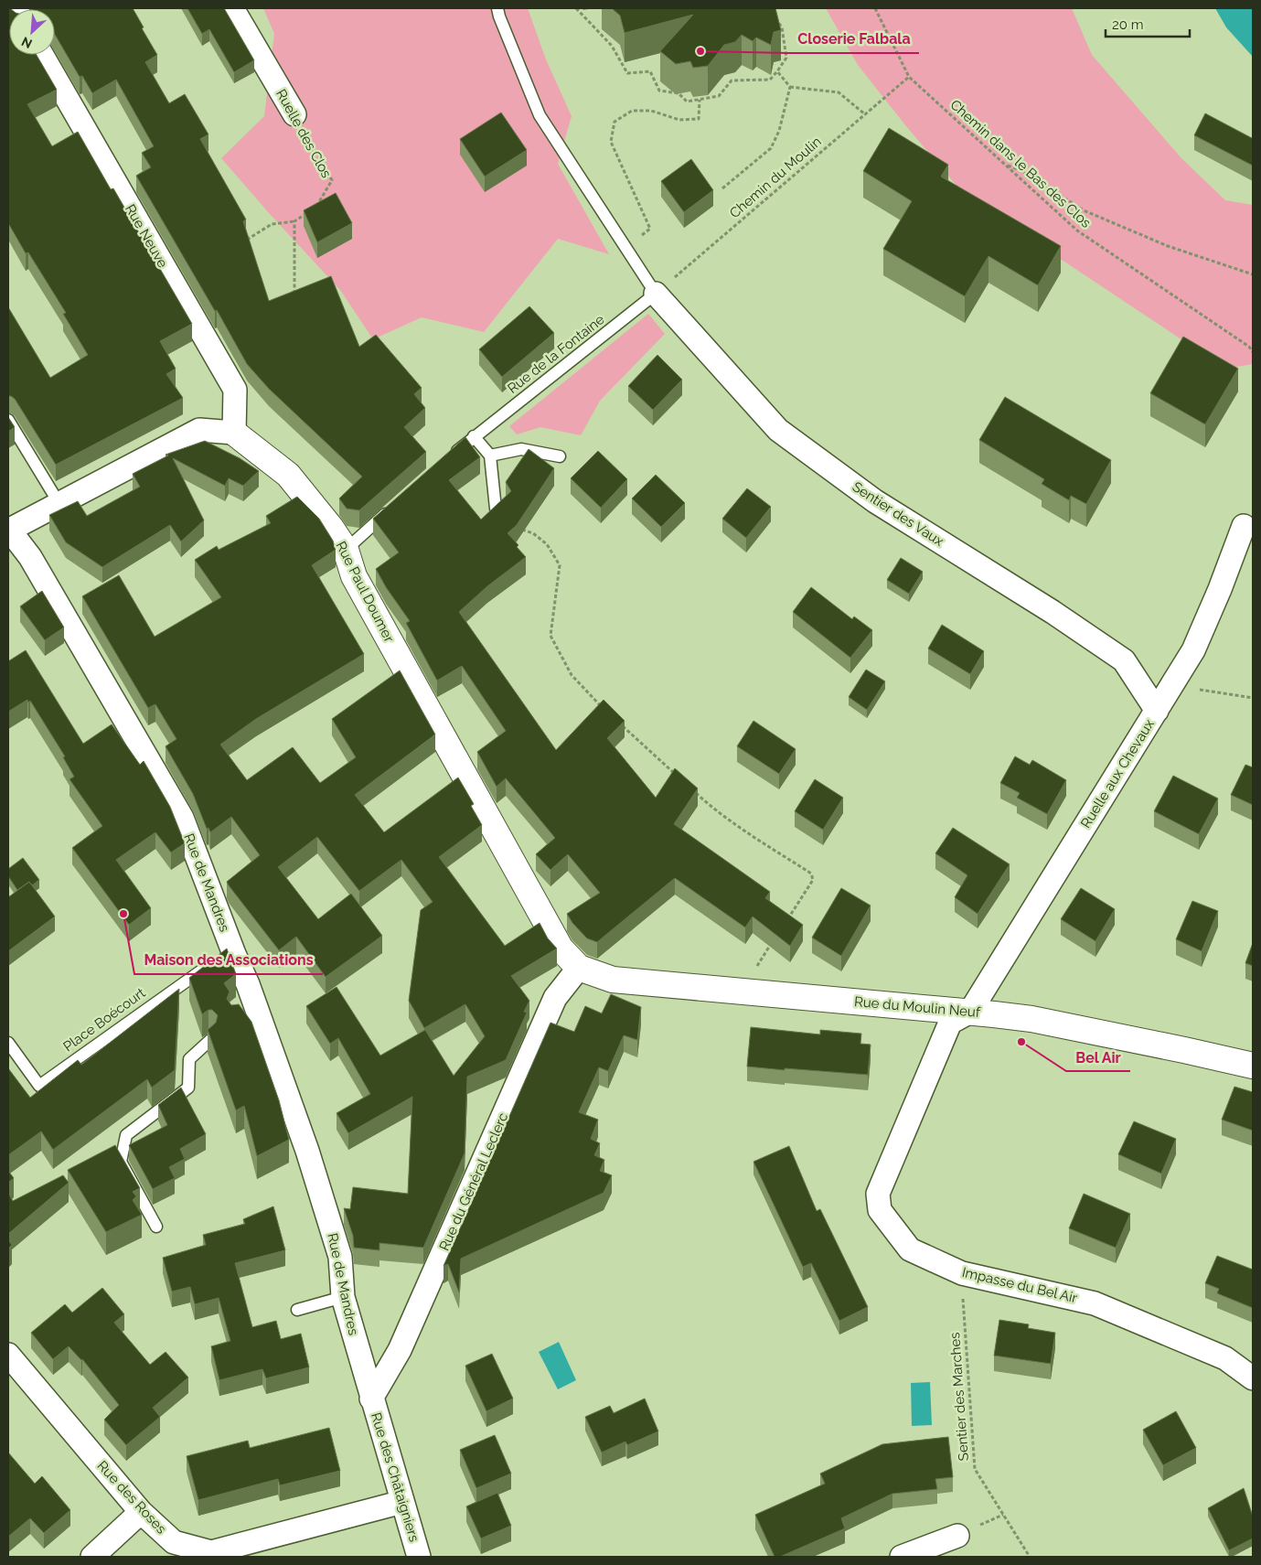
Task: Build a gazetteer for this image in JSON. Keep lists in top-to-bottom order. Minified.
{"streets":{"street":["Ruelle des Clos","Rue Neuve","Sentier des Vaux","Rue Paul Doumer","Ruelle aux Chevaux","Rue de Mandres","Rue du Moulin Neuf","Rue du Général Leclerc","Impasse du Bel Air","Rue des Châtaigniers","Rue des Roses"],"lane":["Rue de la Fontaine","Place Boécourt"],"path":["Chemin dans le Bas des Clos","Chemin du Moulin","Sentier des Marches"]},"crossings":[["Chemin dans le Bas des Clos","Chemin du Moulin"],["Chemin du Moulin","Rue de la Fontaine"],["Chemin du Moulin","Sentier des Vaux"],["Rue Neuve","Rue Paul Doumer"],["Rue de la Fontaine","Sentier des Vaux"],["Sentier des Vaux","Ruelle aux Chevaux"],["Rue Paul Doumer","Rue du Moulin Neuf"],["Rue Paul Doumer","Rue du Général Leclerc"],["Ruelle aux Chevaux","Rue du Moulin Neuf"],["Ruelle aux Chevaux","Impasse du Bel Air"],["Rue de Mandres","Place Boécourt"],["Rue de Mandres","Rue du Général Leclerc"],["Rue de Mandres","Rue des Châtaigniers"],["Rue du Moulin Neuf","Rue du Général Leclerc"],["Rue du Moulin Neuf","Impasse du Bel Air"],["Rue du Général Leclerc","Rue des Châtaigniers"],["Impasse du Bel Air","Sentier des Marches"],["Rue des Châtaigniers","Rue des Roses"]],"places":["Closerie Falbala","Maison des Associations","Bel Air"],"scale_bar":"20 m","north":"bottom left"}
